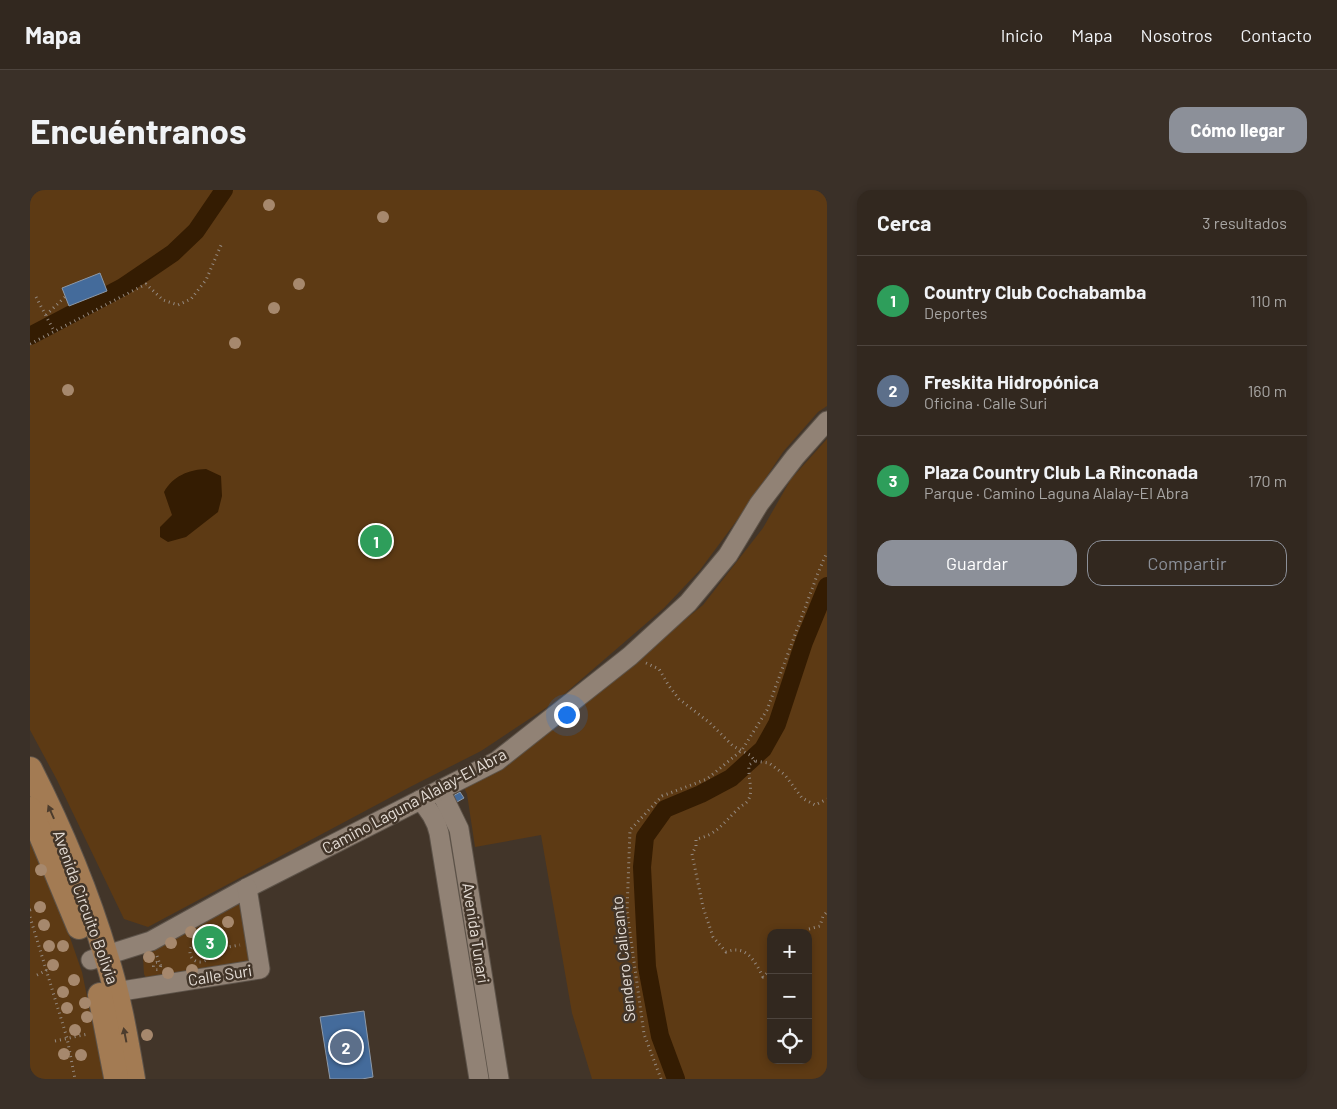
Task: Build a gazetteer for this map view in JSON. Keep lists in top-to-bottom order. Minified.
{"streets":{"main road":["Avenida Circuito Bolivia"],"street":["Camino Laguna Alalay-El Abra","Avenida Tunari","Calle Suri"],"path":["Sendero Calicanto"]},"crossings":[["Camino Laguna Alalay-El Abra","Avenida Circuito Bolivia"],["Camino Laguna Alalay-El Abra","Avenida Tunari"],["Camino Laguna Alalay-El Abra","Calle Suri"],["Avenida Circuito Bolivia","Calle Suri"]],"page":{"header":"Mapa","nav":["Inicio","Mapa","Nosotros","Contacto"],"buttons":["Cómo llegar",["Guardar","Compartir"]],"title":"Encuéntranos","heading":["Cerca","3 resultados"],"list":[{"mark":"1","name":"Country Club Cochabamba","note":"Deportes","value":"110 m"},{"mark":"2","name":"Freskita Hidropónica","note":"Oficina · Calle Suri","value":"160 m"},{"mark":"3","name":"Plaza Country Club La Rinconada","note":"Parque · Camino Laguna Alalay-El Abra","value":"170 m"}],"pins":["1","3","2"],"map_buttons":["+","−"]}}
